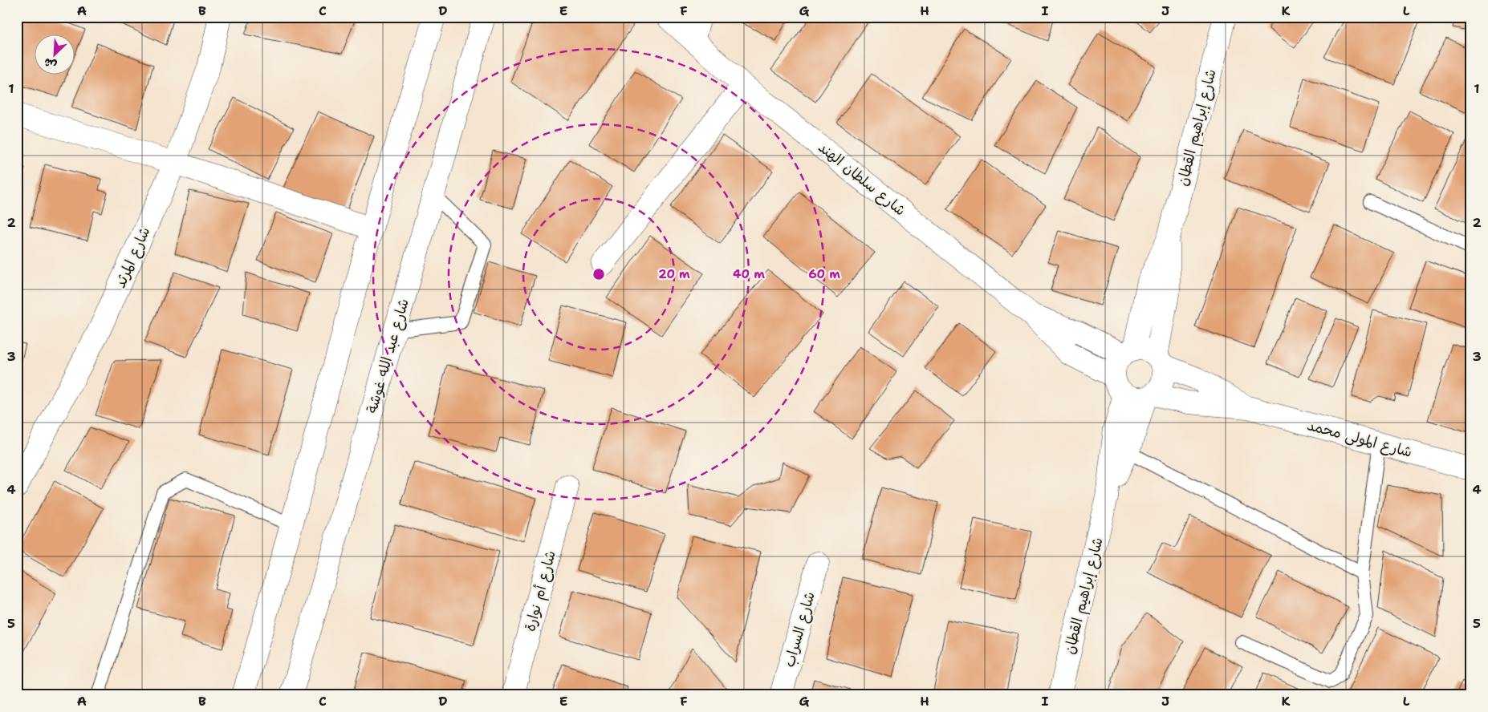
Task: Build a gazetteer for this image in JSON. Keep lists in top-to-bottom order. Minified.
{"streets":{"street":["شارع إبراهيم القطان","شارع سلطان الهند","شارع المرثد","شارع عبد الله غوشة","شارع المولى محمد","شارع أم نوارة","شارع السراب"]},"crossings":[["شارع إبراهيم القطان","شارع سلطان الهند"],["شارع إبراهيم القطان","شارع المولى محمد"],["شارع سلطان الهند","شارع المولى محمد"]],"north":"bottom left","grid":{"columns":["A","B","C","D","E","F","G","H","I","J","K","L"],"rows":["1","2","3","4","5"]},"rings":["20 m","40 m","60 m"]}
